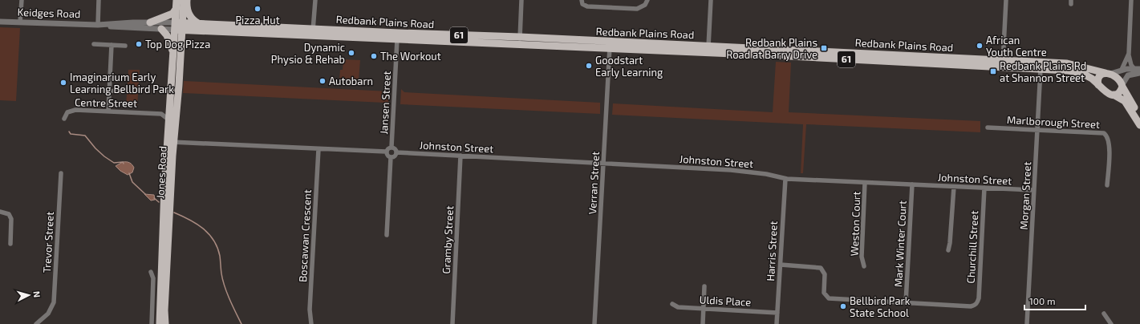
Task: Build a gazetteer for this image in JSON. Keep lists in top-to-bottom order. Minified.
{"streets":{"main road":["Redbank Plains Road","61","Jones Road"],"street":["Keidges Road","Centre Street","Jansen Street","Marlborough Street","Johnston Street","Verran Street","Morgan Street","Weston Court","Boscawan Crescent","Gramby Street","Trevor Street","Mark Winter Court","Churchill Street","Harris Street","Uldis Place"]},"crossings":[["Keidges Road","Redbank Plains Road"],["Keidges Road","Jones Road"],["Redbank Plains Road","61"],["Redbank Plains Road","Jansen Street"],["Redbank Plains Road","Jones Road"],["Redbank Plains Road","Verran Street"],["Redbank Plains Road","Morgan Street"],["Jansen Street","Johnston Street"],["Marlborough Street","Morgan Street"],["Johnston Street","Verran Street"],["Johnston Street","Morgan Street"],["Johnston Street","Weston Court"],["Johnston Street","Gramby Street"],["Johnston Street","Mark Winter Court"],["Johnston Street","Churchill Street"],["Johnston Street","Harris Street"],["Mark Winter Court","Churchill Street"],["Harris Street","Uldis Place"]],"places":{"other":["Pizza Hut","Top Dog Pizza","African Youth Centre","Dynamic Physio & Rehab","The Workout","Goodstart Early Learning","Autobarn","Imaginarium Early Learning Bellbird Park","Bellbird Park State School"],"transit":["Redbank Plains Road at Barry Drive","Redbank Plains Rd at Shannon Street"]},"scale_bar":"100 m","north":"right"}
